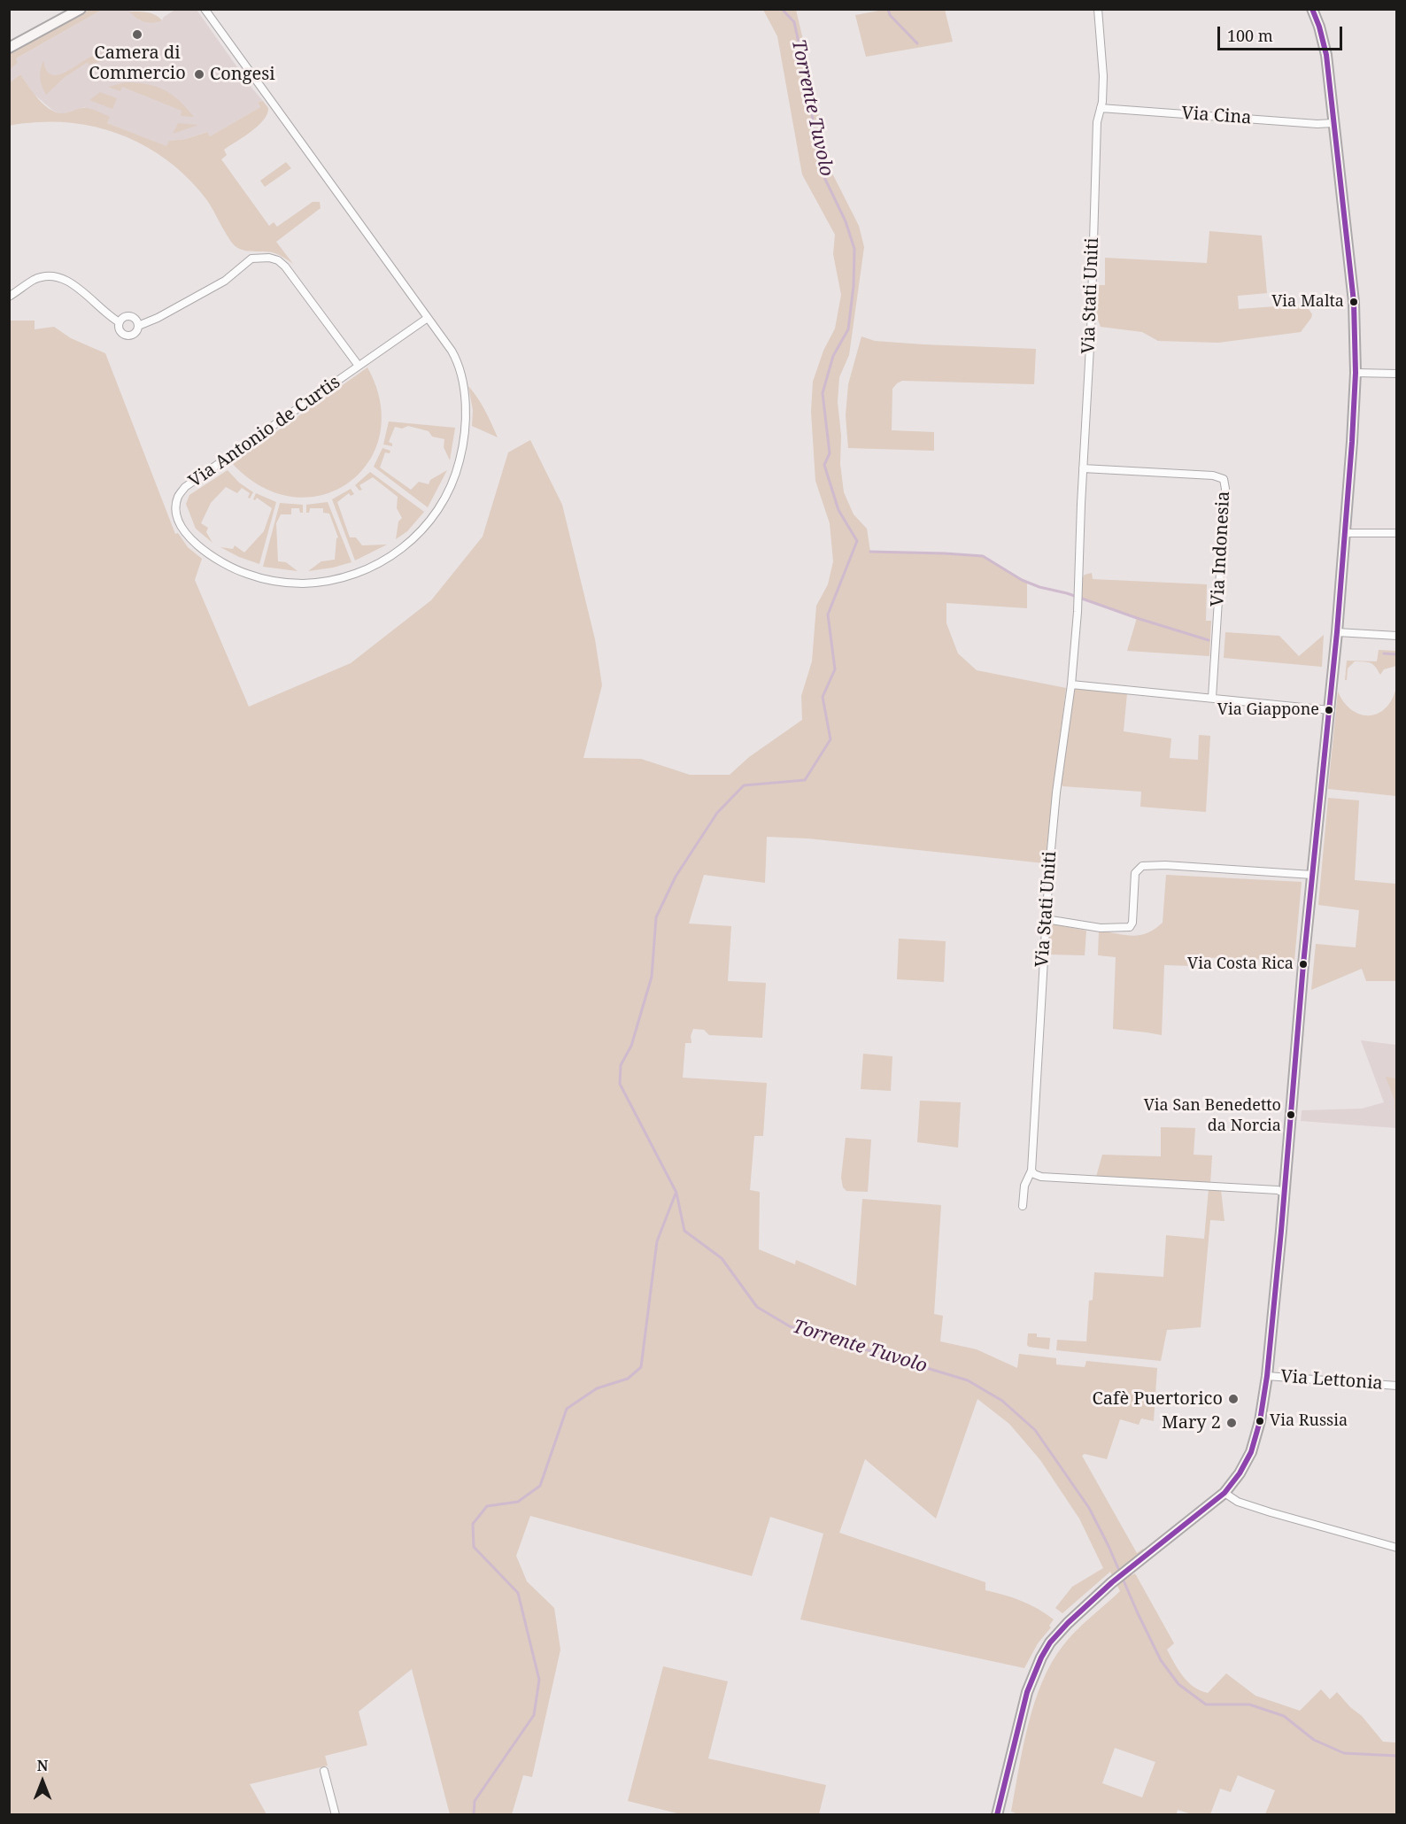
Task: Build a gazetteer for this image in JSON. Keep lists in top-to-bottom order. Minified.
{"streets":{"street":["Via Cina","Via Stati Uniti","Via Antonio de Curtis","Via Indonesia","Via Lettonia"]},"crossings":[["Via Cina","Via Stati Uniti"],["Via Stati Uniti","Via Indonesia"]],"water":["Torrente Tuvolo"],"places":["Camera di Commercio","Congesi","Via Malta","Via Giappone","Via Costa Rica","Via San Benedetto da Norcia","Cafè Puertorico","Via Russia","Mary 2"],"scale_bar":"100 m","north":"top"}
